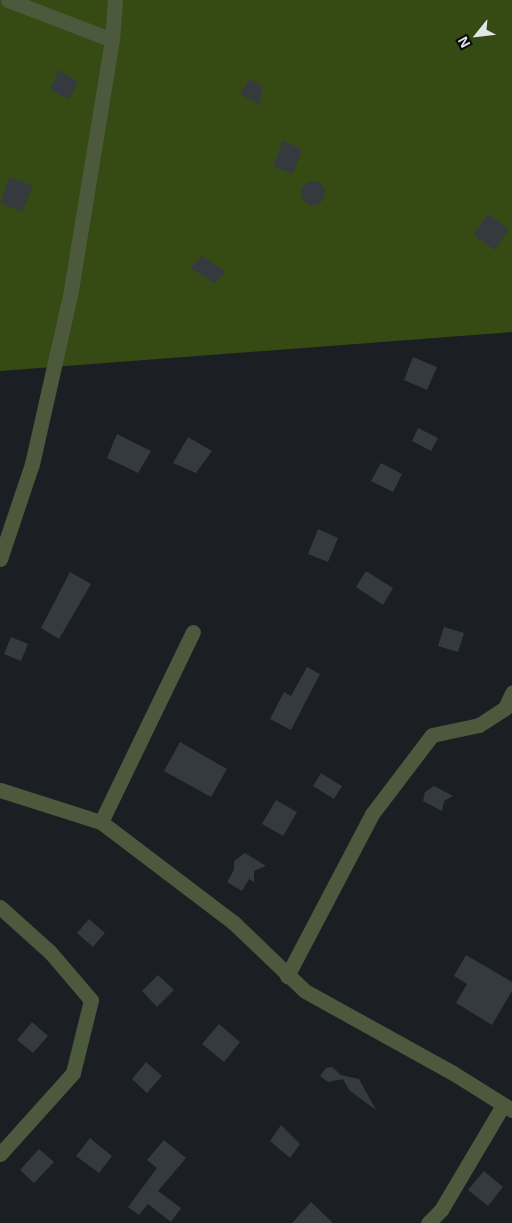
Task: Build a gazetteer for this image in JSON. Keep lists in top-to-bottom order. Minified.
{"north":"bottom left"}
